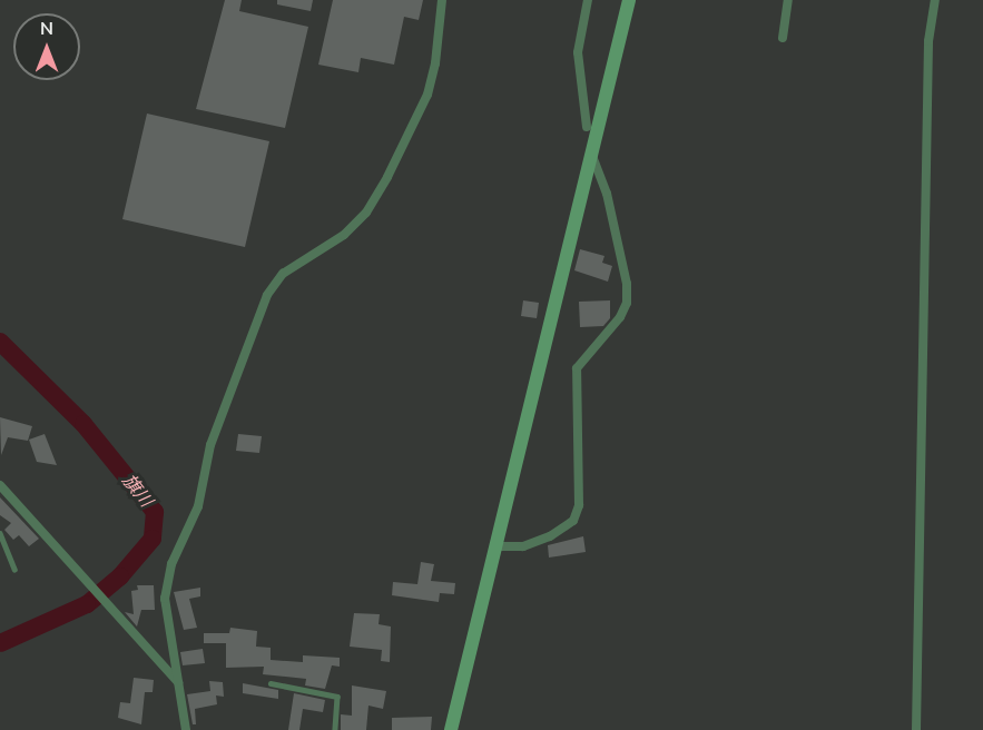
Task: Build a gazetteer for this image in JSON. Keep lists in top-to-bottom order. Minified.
{"water":["旗川"],"north":"top"}
